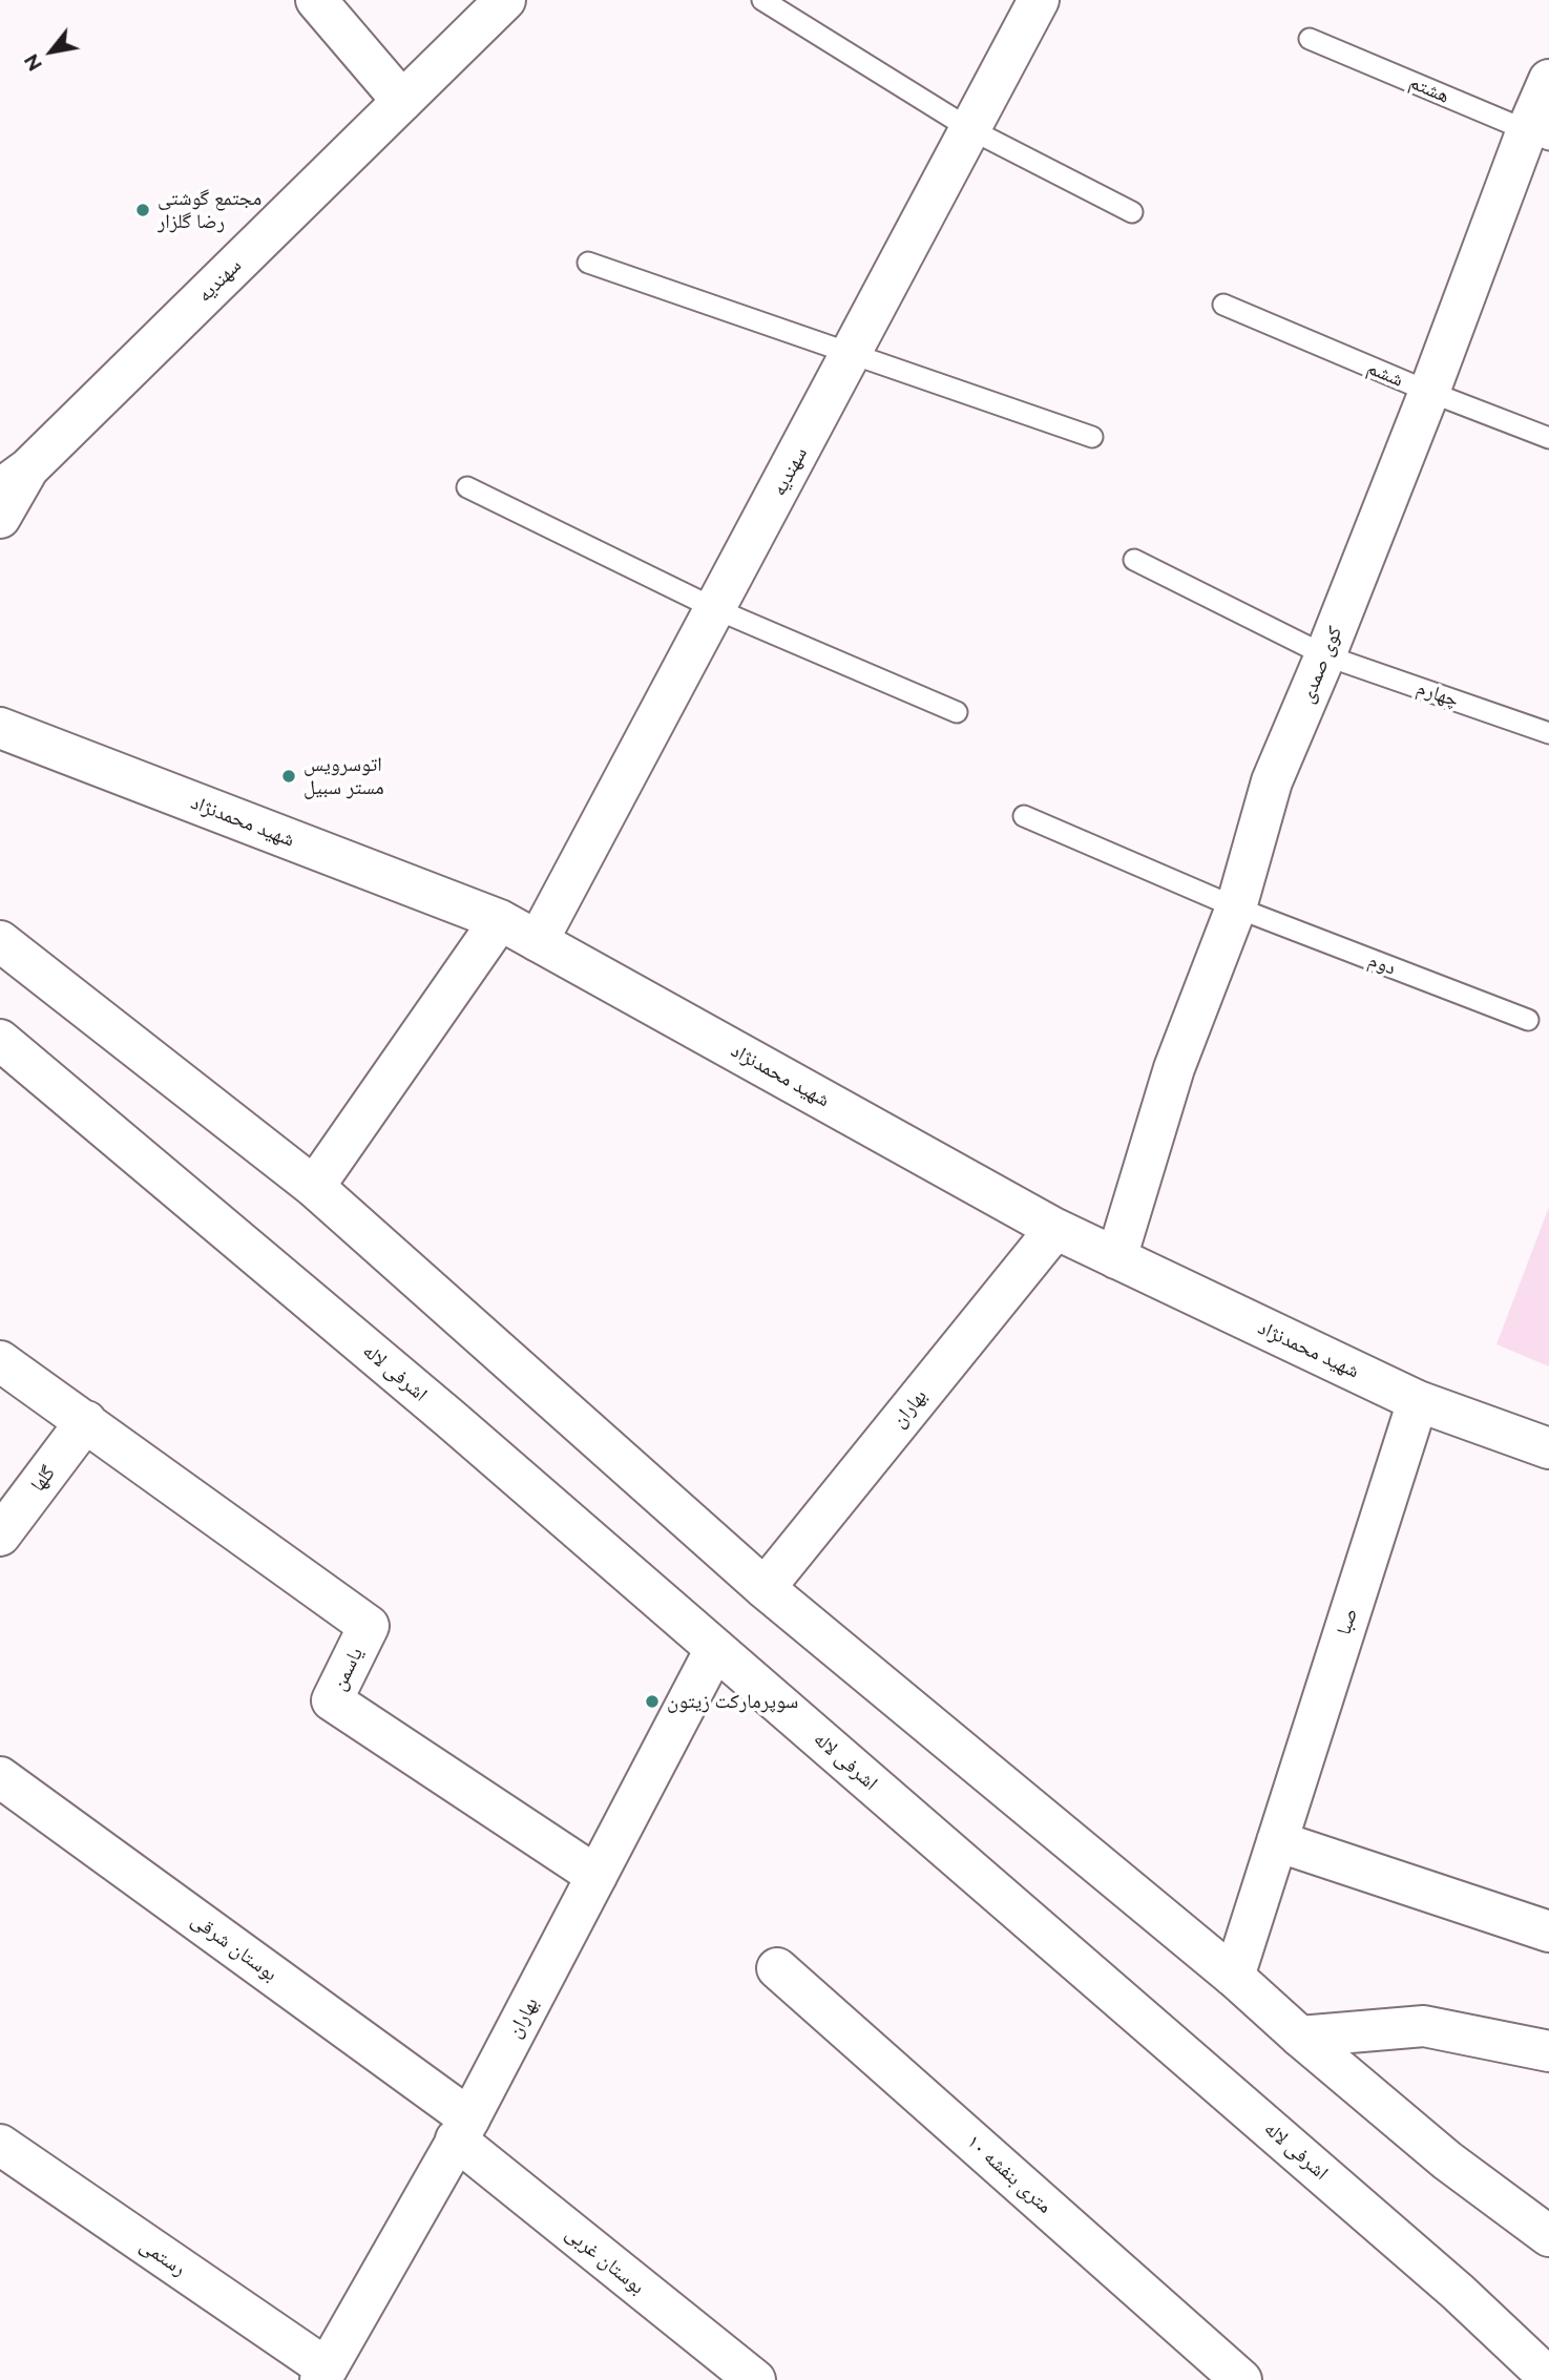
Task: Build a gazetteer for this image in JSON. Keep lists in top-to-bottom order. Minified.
{"streets":{"main road":["سهندیه","کوی صمدی","شهید محمدنژاد","اشرفی لاله","بهاران","گلها","صبا","یاسمن","بوستان شرقی","۱۰ متری بنفشه","رستمی","بوستان غربی"],"lane":["هشتم","ششم","چهارم","دوم"]},"crossings":[["هشتم","کوی صمدی"],["سهندیه","شهید محمدنژاد"],["ششم","کوی صمدی"],["کوی صمدی","چهارم"],["کوی صمدی","شهید محمدنژاد"],["کوی صمدی","دوم"],["شهید محمدنژاد","بهاران"],["شهید محمدنژاد","صبا"],["اشرفی لاله","بهاران"],["بهاران","یاسمن"],["بهاران","بوستان شرقی"],["بهاران","رستمی"],["بهاران","بوستان غربی"],["گلها","یاسمن"],["بوستان شرقی","بوستان غربی"]],"places":["مجتمع گوشتی رضا گلزار","اتوسرویس مستر سبیل","سوپرمارکت زیتون"],"north":"bottom left"}
